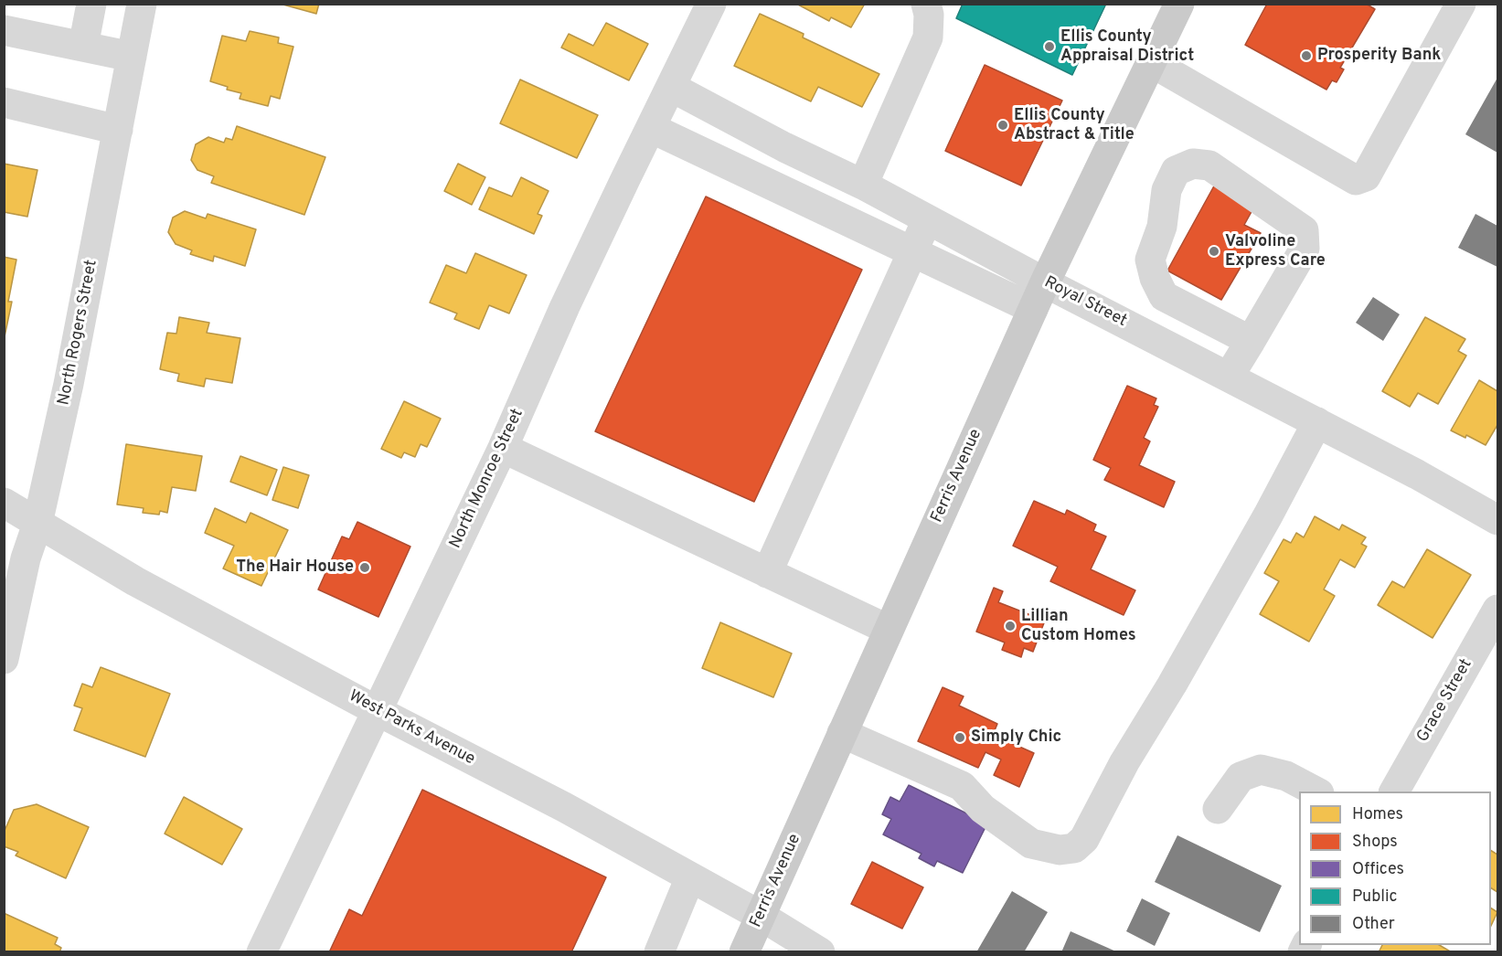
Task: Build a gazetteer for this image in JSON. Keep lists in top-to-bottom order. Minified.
{"streets":{"main road":["Ferris Avenue"],"street":["Royal Street","North Rogers Street","North Monroe Street","Grace Street","West Parks Avenue"]},"crossings":[["Royal Street","Ferris Avenue"],["Royal Street","North Monroe Street"],["North Rogers Street","West Parks Avenue"],["Ferris Avenue","West Parks Avenue"],["North Monroe Street","West Parks Avenue"]],"places":["Ellis County Appraisal District","Prosperity Bank","Ellis County Abstract & Title","Valvoline Express Care","The Hair House","Lillian Custom Homes","Simply Chic"],"legend":["Homes","Shops","Offices","Public","Other"]}
